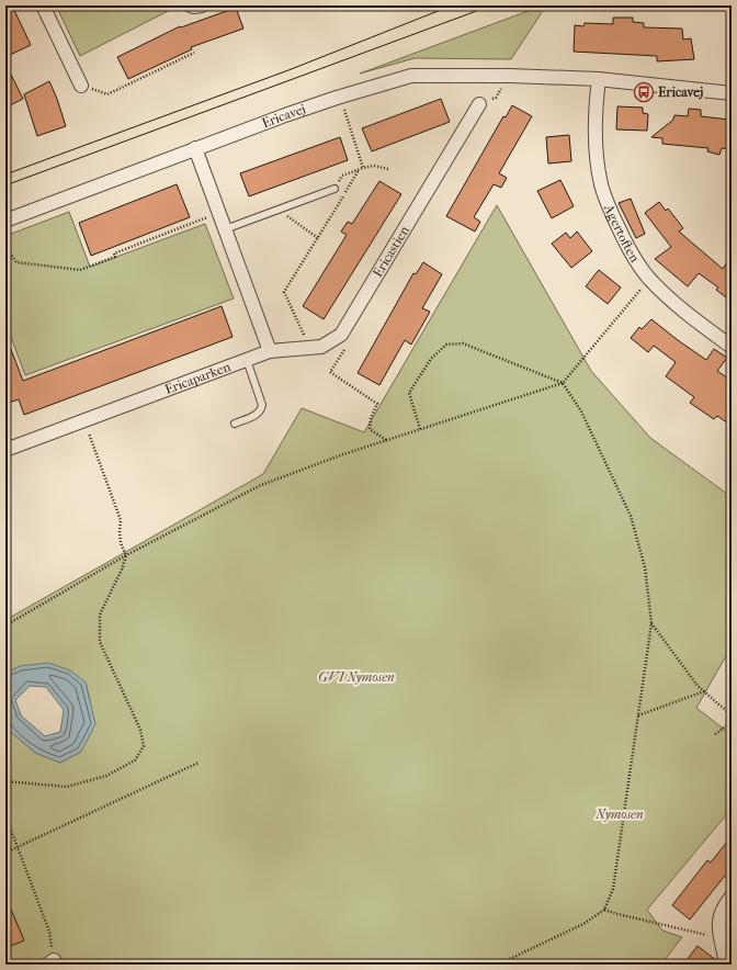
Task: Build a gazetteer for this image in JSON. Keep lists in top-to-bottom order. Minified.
{"streets":{"street":["Ericavej","Agertoften","Ericastien","Ericaparken"]},"crossings":[["Ericavej","Agertoften"]],"parks":["GVI Nymosen","Nymosen"],"places":{"bus stop":["Ericavej"]}}
